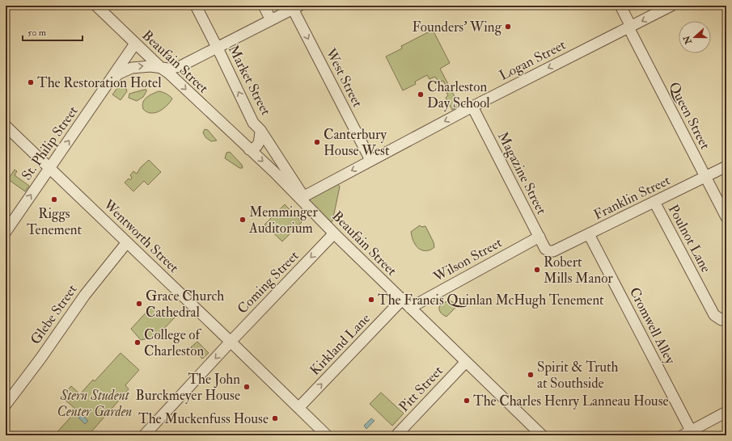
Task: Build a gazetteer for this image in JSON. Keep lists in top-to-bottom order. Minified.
{"streets":{"street":["Logan Street","Beaufain Street","West Street","Market Street","Queen Street","St. Philip Street","Magazine Street","Franklin Street","Wentworth Street","Poulnot Lane","Wilson Street","Coming Street","Glebe Street","Cromwell Alley","Kirkland Lane","Pitt Street"]},"crossings":[["Logan Street","West Street"],["Logan Street","Market Street"],["Logan Street","Queen Street"],["Logan Street","Magazine Street"],["Beaufain Street","Market Street"],["Beaufain Street","St. Philip Street"],["Beaufain Street","Wilson Street"],["Beaufain Street","Coming Street"],["Beaufain Street","Kirkland Lane"],["Beaufain Street","Pitt Street"],["West Street","St. Philip Street"],["Market Street","St. Philip Street"],["Queen Street","Franklin Street"],["St. Philip Street","Wentworth Street"],["Magazine Street","Franklin Street"],["Magazine Street","Wilson Street"],["Franklin Street","Poulnot Lane"],["Franklin Street","Cromwell Alley"],["Wentworth Street","Coming Street"],["Wentworth Street","Glebe Street"],["Wentworth Street","Kirkland Lane"]],"one_way":["Logan Street","West Street","Market Street","St. Philip Street","Coming Street","Kirkland Lane"],"parks":["Stern Student Center Garden"],"places":["Founders' Wing","The Restoration Hotel","Charleston Day School","Canterbury House West","Riggs Tenement","Memminger Auditorium","Robert Mills Manor","The Francis Quinlan McHugh Tenement","Grace Church Cathedral","College of Charleston","Spirit & Truth at Southside","The John Burckmeyer House","The Charles Henry Lanneau House","The Muckenfuss House"],"scale_bar":"50 m","north":"left"}
